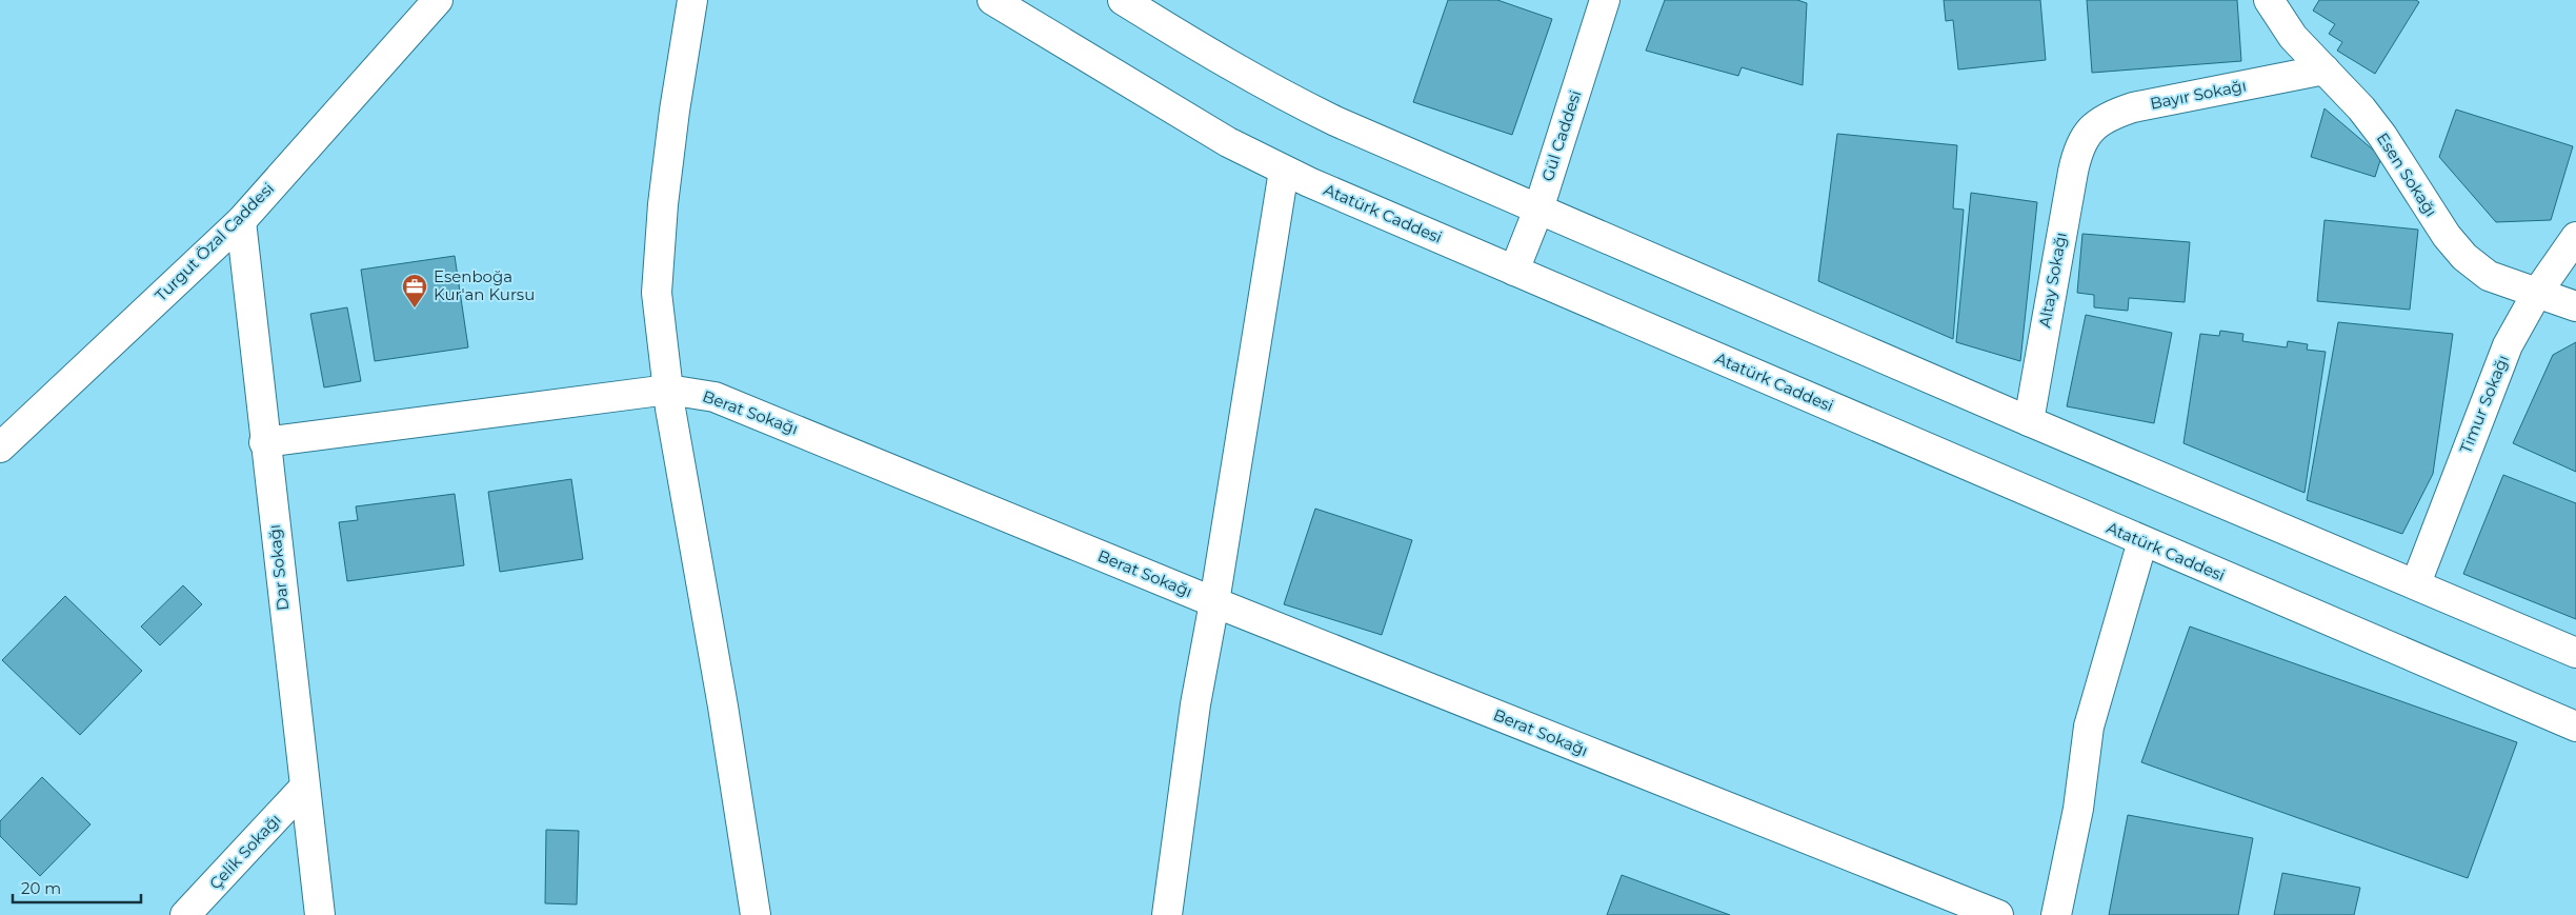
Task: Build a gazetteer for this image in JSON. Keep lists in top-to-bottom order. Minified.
{"streets":{"street":["Bayır Sokağı","Gül Caddesi","Esen Sokağı","Atatürk Caddesi","Turgut Özal Caddesi","Altay Sokağı","Timur Sokağı","Berat Sokağı","Dar Sokağı","Çelik Sokağı"]},"crossings":[["Bayır Sokağı","Esen Sokağı"],["Bayır Sokağı","Altay Sokağı"],["Gül Caddesi","Atatürk Caddesi"],["Esen Sokağı","Timur Sokağı"],["Turgut Özal Caddesi","Dar Sokağı"],["Berat Sokağı","Dar Sokağı"],["Dar Sokağı","Çelik Sokağı"]],"places":{"office":["Esenboğa Kur'an Kursu"]},"scale_bar":"20 m"}
